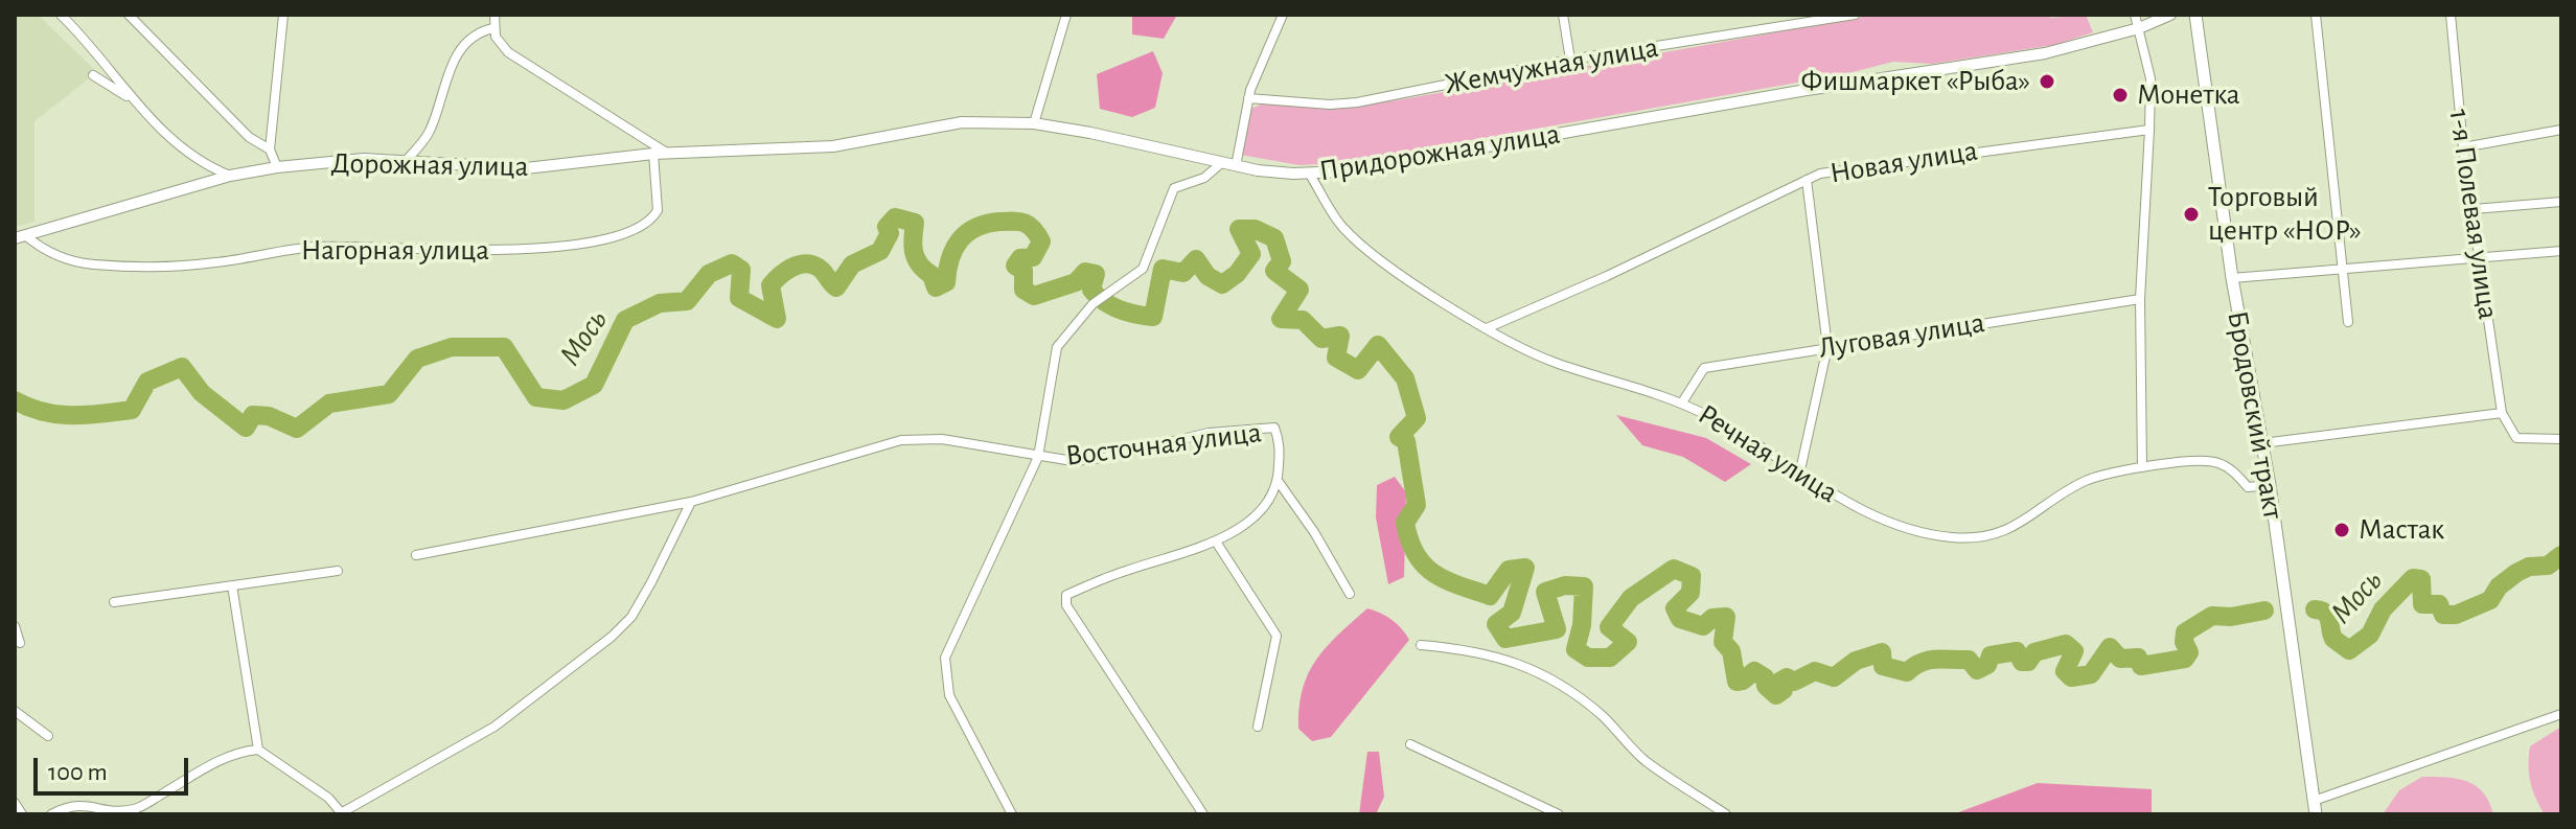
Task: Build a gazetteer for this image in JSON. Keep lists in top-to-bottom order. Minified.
{"streets":{"main road":["Бродовский тракт"],"street":["Жемчужная улица","Придорожная улица","Новая улица","Дорожная улица","1-я Полевая улица","Нагорная улица","Луговая улица","Восточная улица","Речная улица"]},"crossings":[["Придорожная улица","Дорожная улица"],["Придорожная улица","Нагорная улица"],["Придорожная улица","Речная улица"],["Новая улица","Речная улица"],["Дорожная улица","Нагорная улица"],["Луговая улица","Речная улица"],["Бродовский тракт","Речная улица"]],"water":["Мось"],"places":["Фишмаркет «Рыба»","Монетка","Торговый центр «НОР»","Мастак"],"scale_bar":"100 m"}
